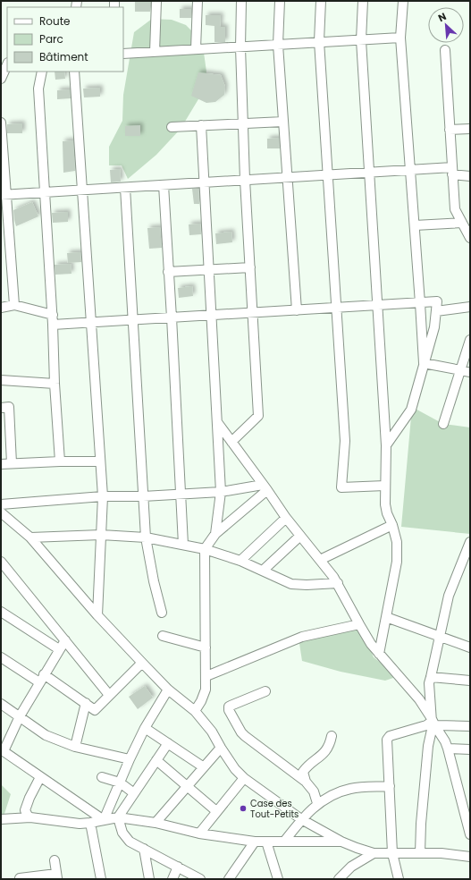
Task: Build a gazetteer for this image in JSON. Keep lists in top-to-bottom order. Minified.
{"places":["Case des Tout-Petits"],"legend":["Route","Parc","Bâtiment"],"north":"top left"}
